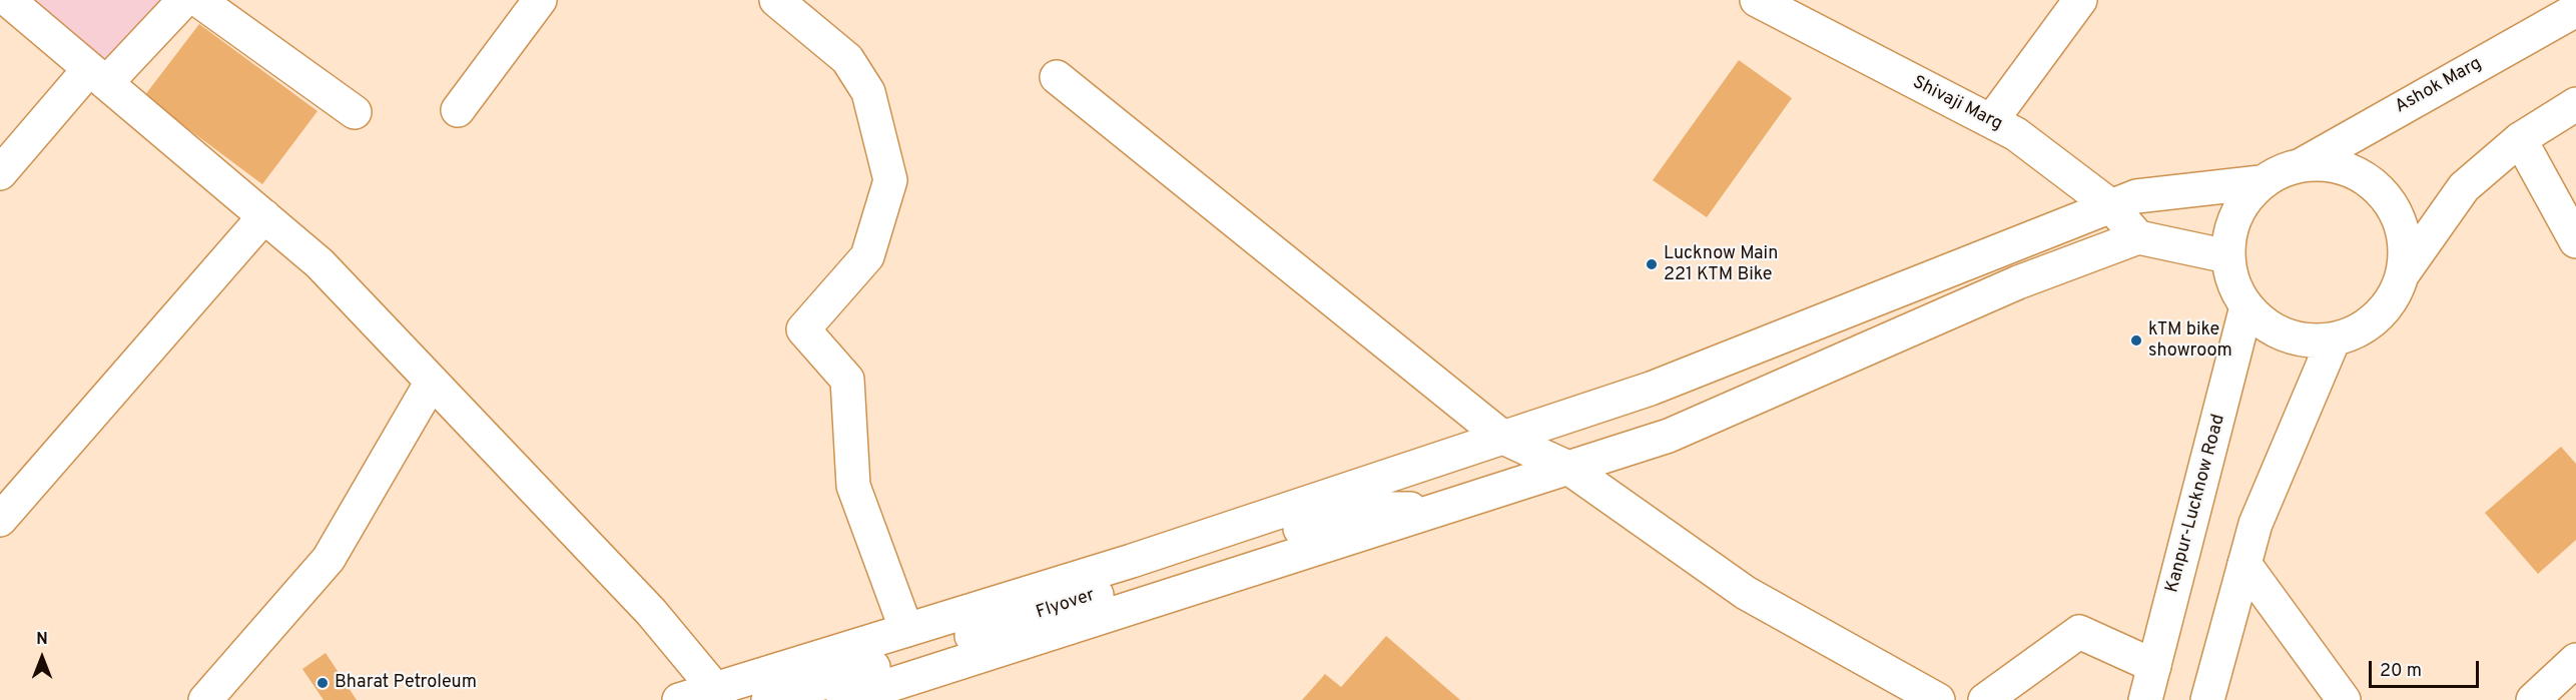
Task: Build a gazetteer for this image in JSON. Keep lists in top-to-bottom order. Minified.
{"streets":{"main road":["Ashok Marg","Shivaji Marg","Kanpur-Lucknow Road","Flyover"]},"crossings":[["Ashok Marg","Kanpur-Lucknow Road"]],"places":["Lucknow Main 221 KTM Bike","kTM bike showroom","Bharat Petroleum"],"scale_bar":"20 m","north":"top"}
